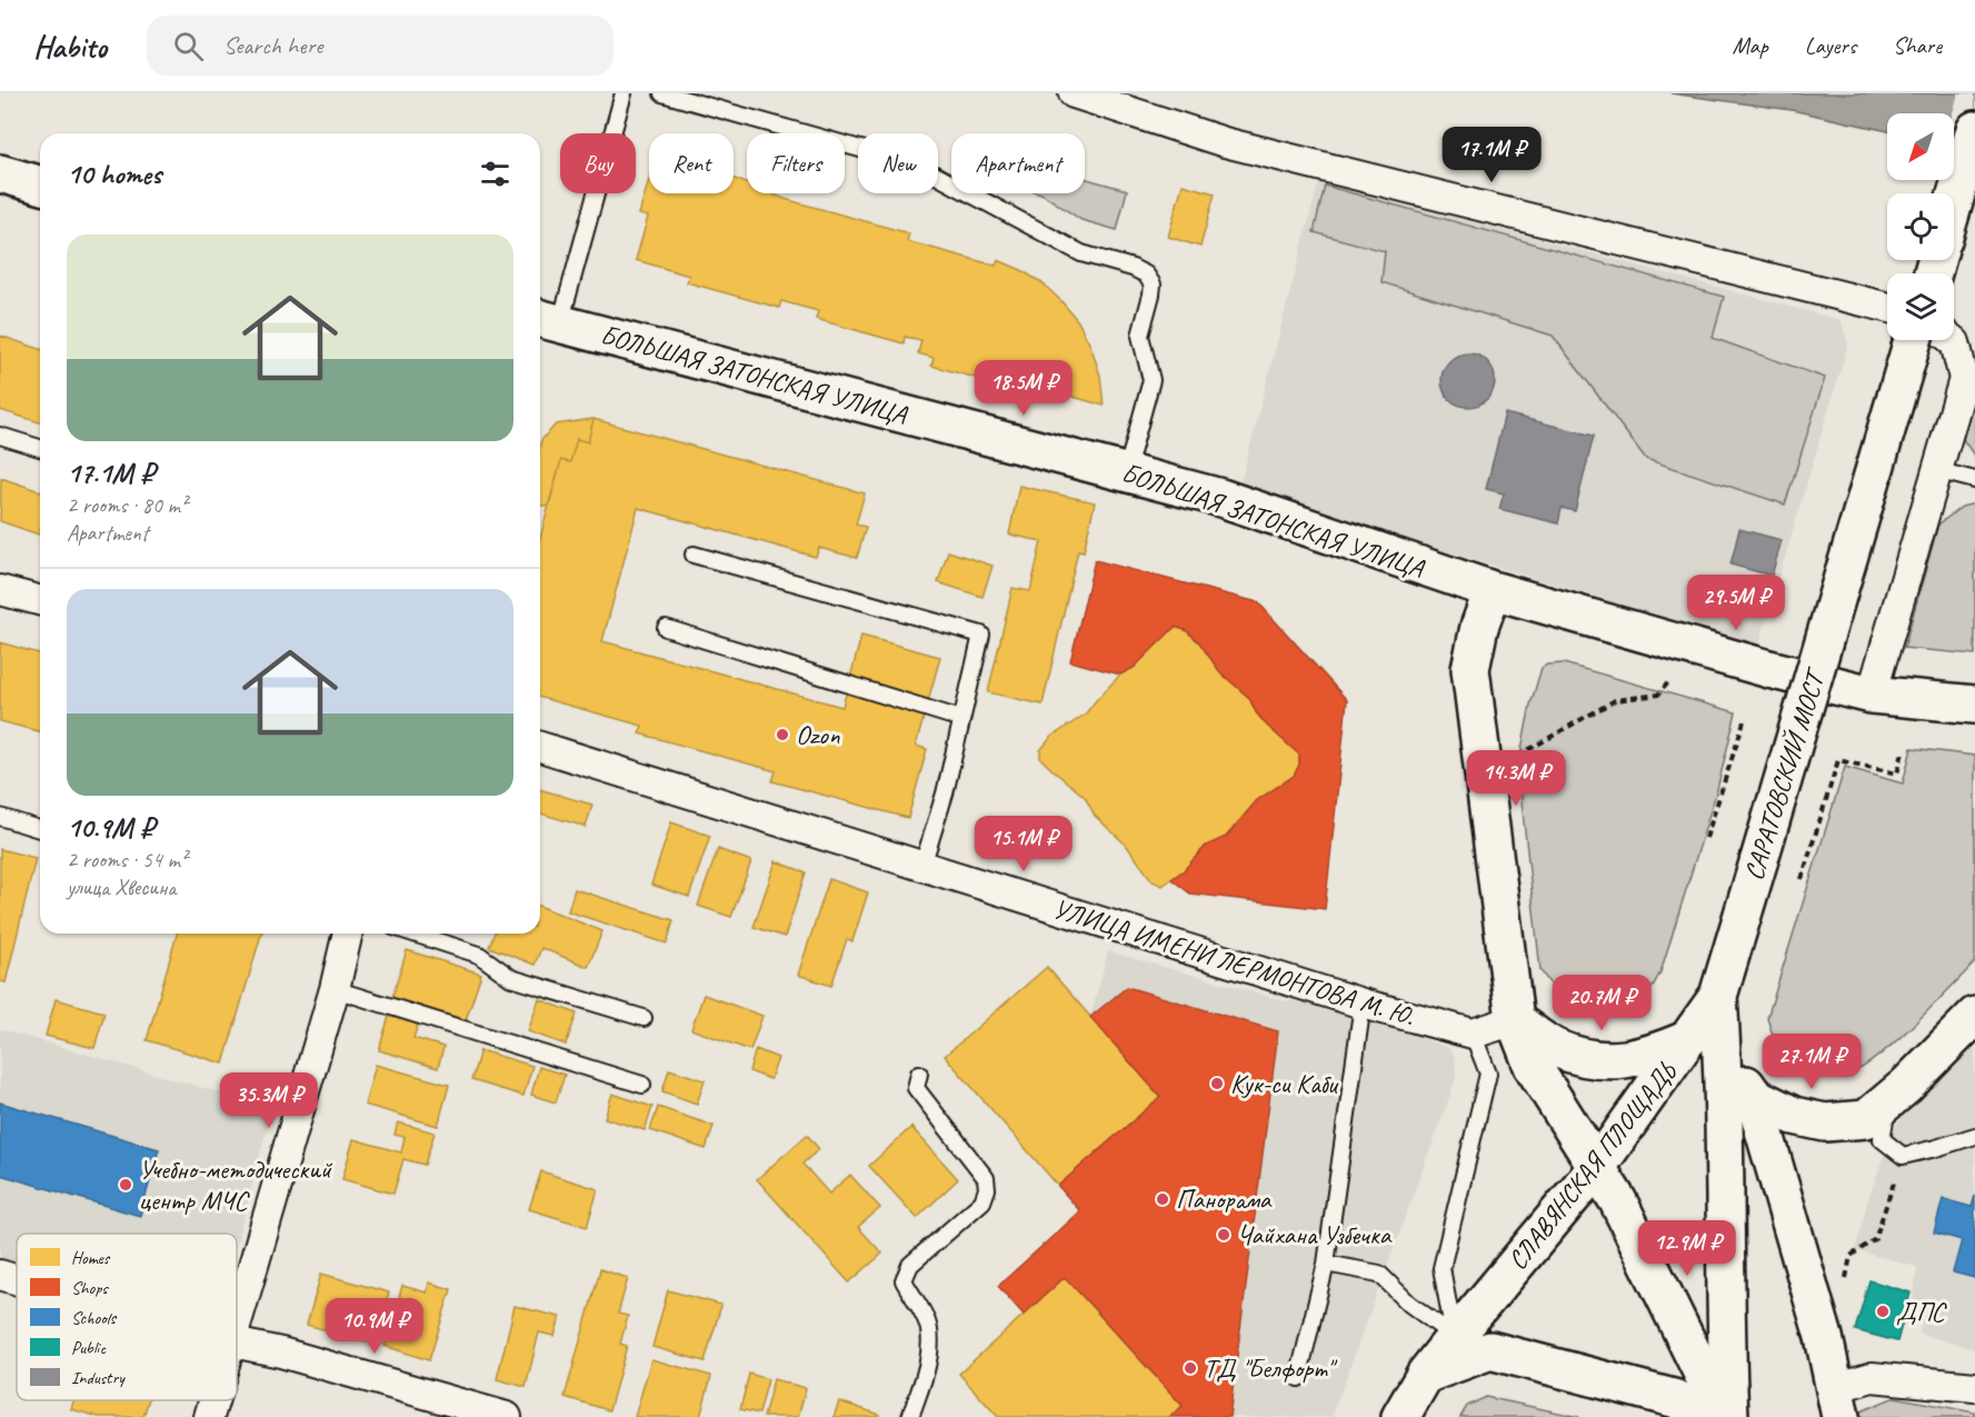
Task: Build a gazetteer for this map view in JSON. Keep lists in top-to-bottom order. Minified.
{"streets":{"street":["БОЛЬШАЯ ЗАТОНСКАЯ УЛИЦА","САРАТОВСКИЙ МОСТ","УЛИЦА ИМЕНИ ЛЕРМОНТОВА М. Ю.","СЛАВЯНСКАЯ ПЛОЩАДЬ"]},"crossings":[["САРАТОВСКИЙ МОСТ","СЛАВЯНСКАЯ ПЛОЩАДЬ"]],"places":["Ozon","Кук-си Каби","Учебно-методический центр МЧС","Панорама","Чайхана Узбечка","ДПС","ТД \"Белфорт\""],"legend":["Homes","Shops","Schools","Public","Industry"],"north":"bottom left","page":{"header":"Habito","search":"Search here","nav":["Map","Layers","Share"],"price":["17.1M ₽","18.5M ₽","29.5M ₽","14.3M ₽","15.1M ₽","20.7M ₽","27.1M ₽","35.3M ₽","12.9M ₽","10.9M ₽"],"chip":["Buy","Rent","Filters","New","Apartment"],"heading":"10 homes","list":[{"name":"17.1M ₽","note":"2 rooms · 80 m² · Apartment"},{"name":"10.9M ₽","note":"2 rooms · 54 m² · улица Хвесина"}]}}
